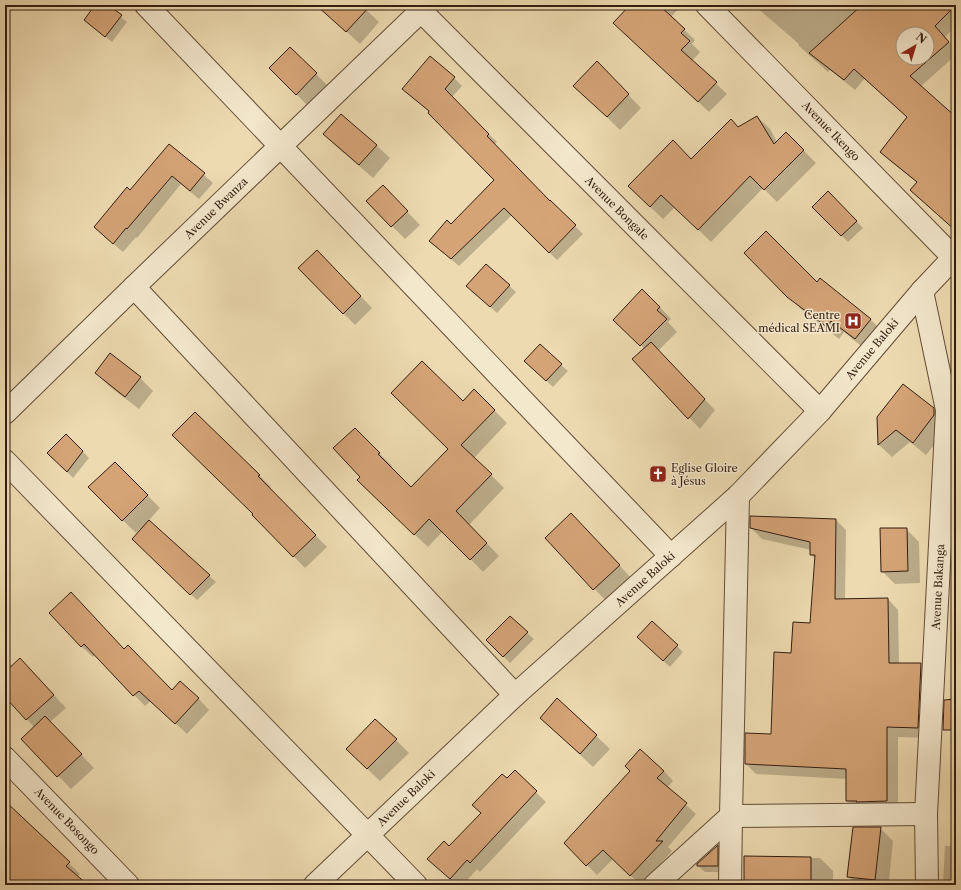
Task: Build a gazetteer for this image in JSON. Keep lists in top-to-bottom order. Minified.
{"streets":{"street":["Avenue Ikengo","Avenue Bwanza","Avenue Bongale","Avenue Baloki","Avenue Bakanga","Avenue Bosongo"]},"crossings":[["Avenue Ikengo","Avenue Baloki"],["Avenue Bwanza","Avenue Bongale"],["Avenue Bongale","Avenue Baloki"],["Avenue Baloki","Avenue Bakanga"]],"places":{"hospital":["Centre médical SEAMI"],"church":["Eglise Gloire à Jésus"]},"north":"top right"}
